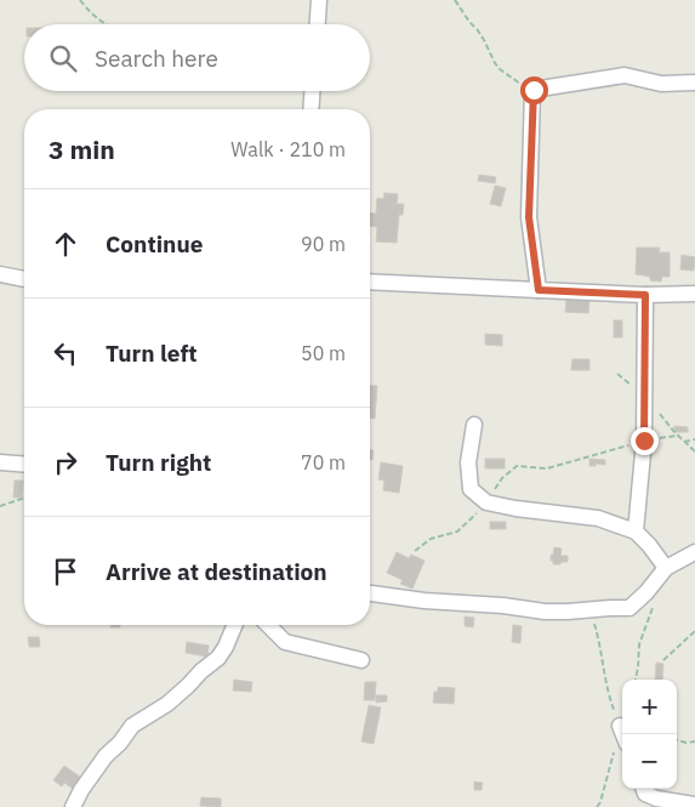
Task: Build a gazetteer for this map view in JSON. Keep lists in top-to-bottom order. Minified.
{"page":{"search":"Search here","heading":["3 min","Walk · 210 m"],"list":[["Continue","90 m"],["Turn left","50 m"],["Turn right","70 m"],"Arrive at destination"],"map_buttons":["+","−"]}}
